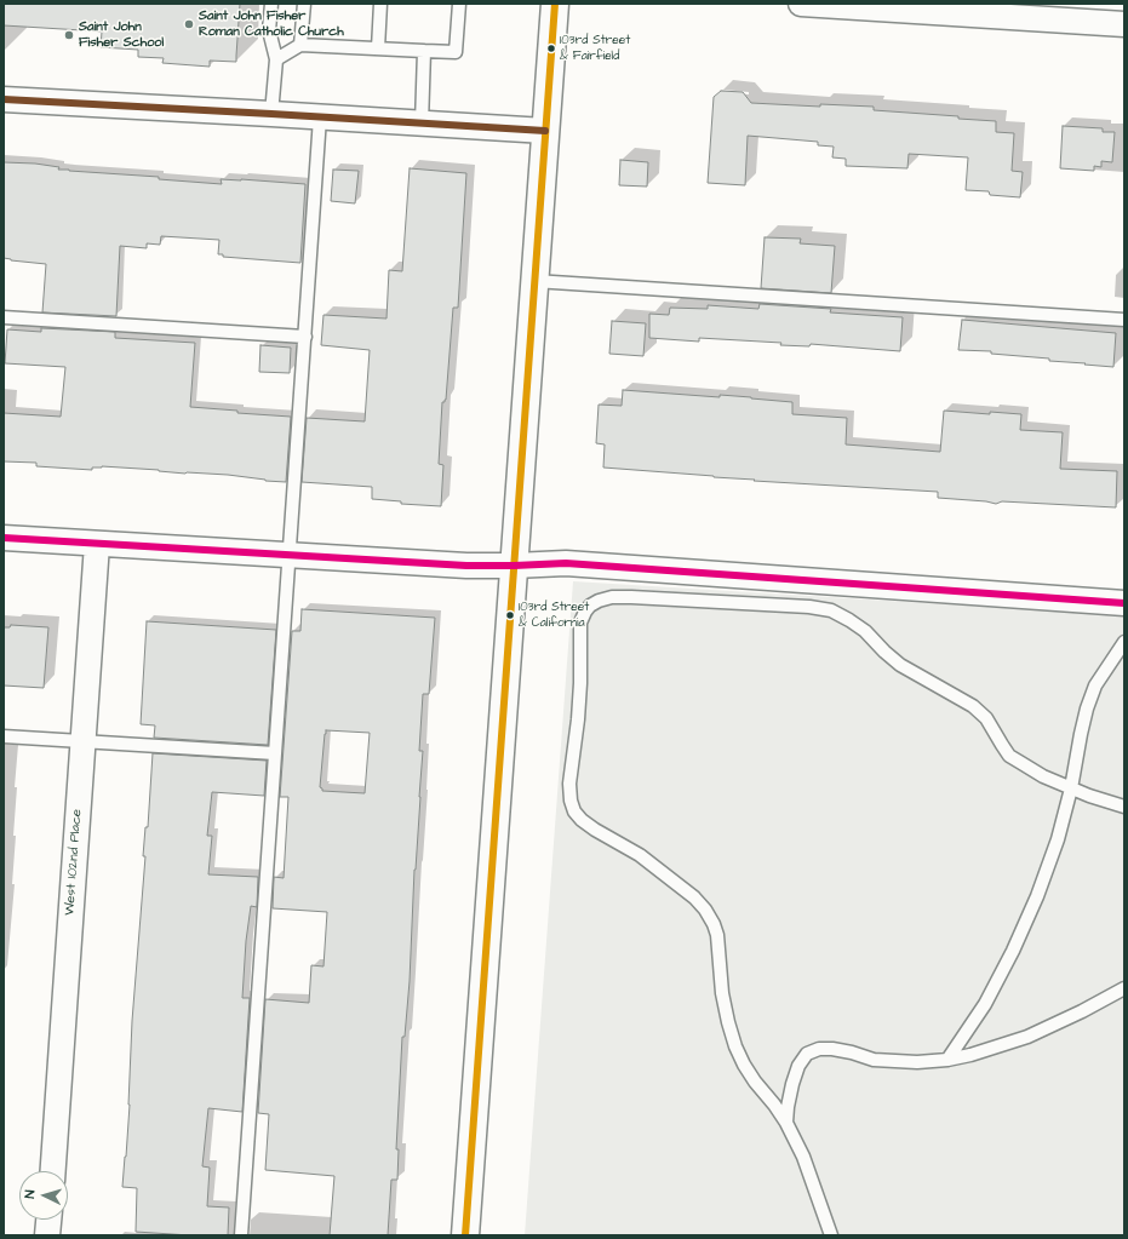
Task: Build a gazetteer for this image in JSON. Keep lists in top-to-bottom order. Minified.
{"streets":{"street":["West 102nd Place"]},"places":["Saint John Fisher Roman Catholic Church","Saint John Fisher School","103rd Street & Fairfield","103rd Street & California"],"north":"left"}
